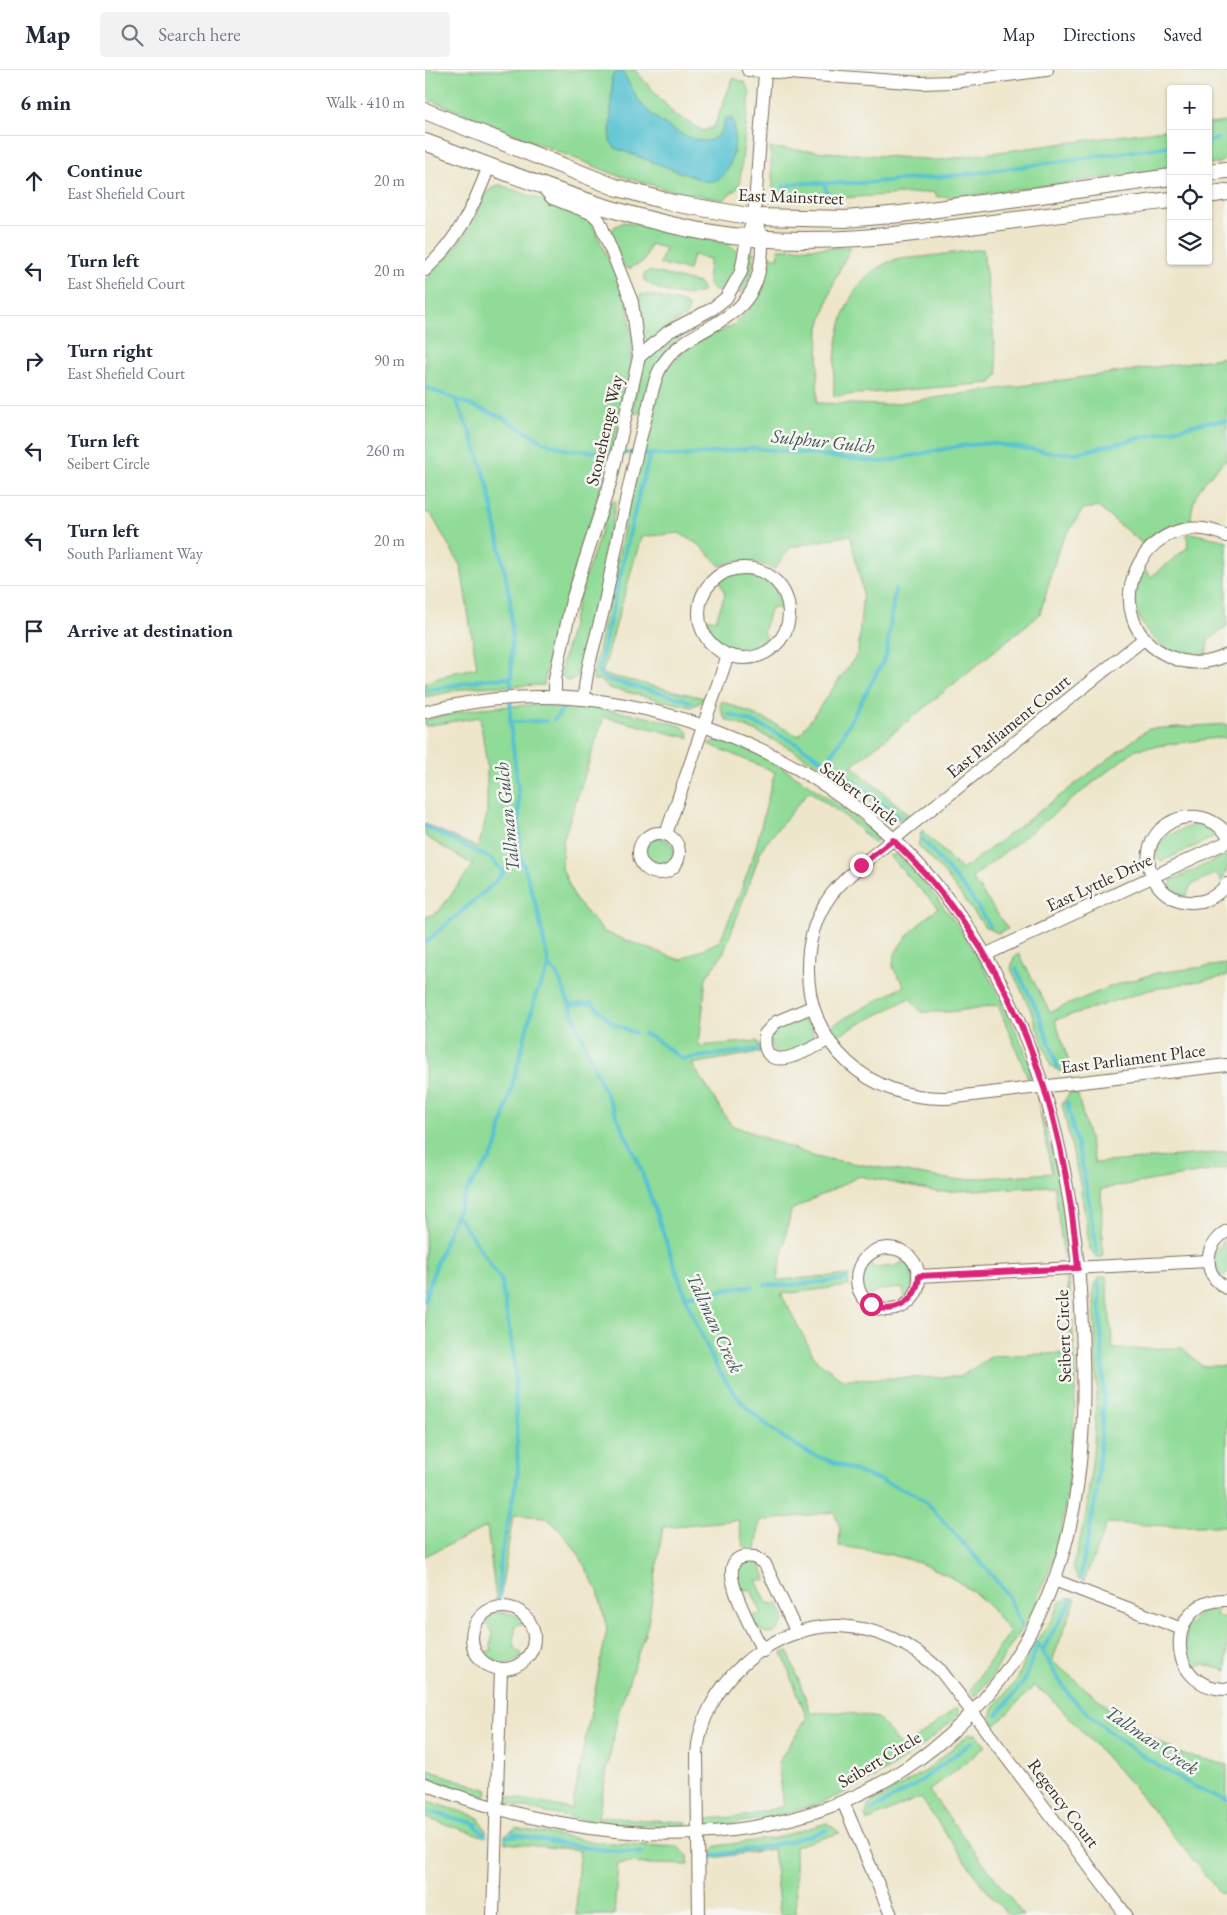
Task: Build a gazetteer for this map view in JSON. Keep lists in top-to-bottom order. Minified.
{"streets":{"main road":["East Mainstreet"],"street":["Stonehenge Way","East Parliament Court","Seibert Circle","East Lyttle Drive","East Parliament Place","Regency Court"]},"crossings":[["East Mainstreet","Stonehenge Way"],["Stonehenge Way","Seibert Circle"],["East Parliament Court","Seibert Circle"],["East Parliament Court","East Parliament Place"],["Seibert Circle","East Lyttle Drive"],["Seibert Circle","East Parliament Place"],["Seibert Circle","Regency Court"]],"water":["Sulphur Gulch","Tallman Gulch","Tallman Creek"],"page":{"header":"Map","search":"Search here","nav":["Map","Directions","Saved"],"heading":["6 min","Walk · 410 m"],"map_buttons":["+","−"],"list":[["Continue","East Shefield Court","20 m"],["Turn left","East Shefield Court","20 m"],["Turn right","East Shefield Court","90 m"],["Turn left","Seibert Circle","260 m"],["Turn left","South Parliament Way","20 m"],"Arrive at destination"]}}
